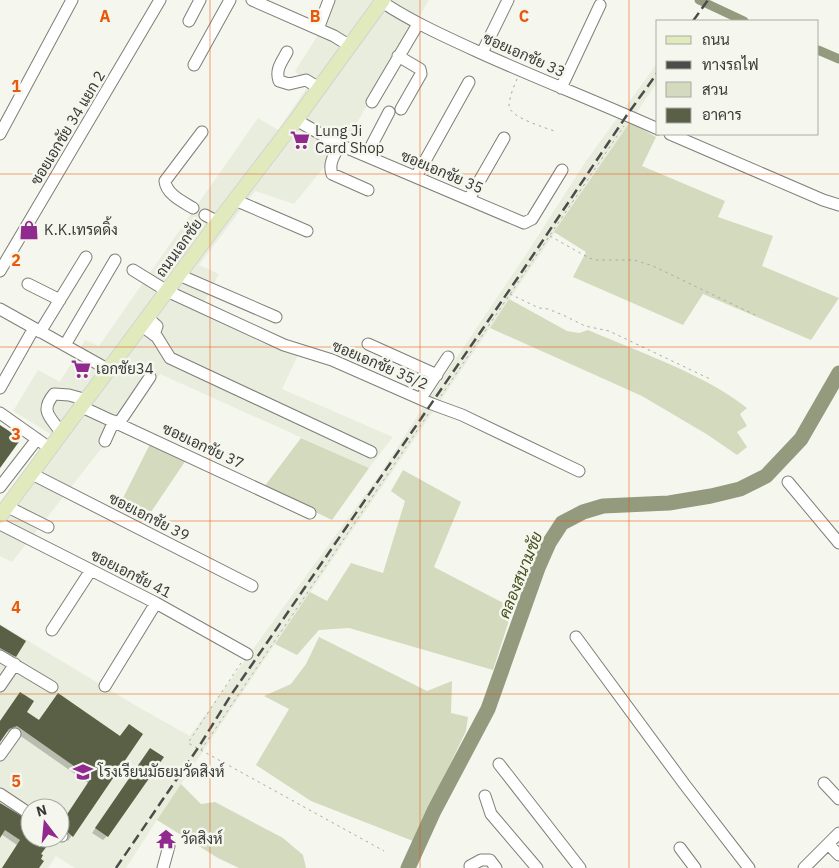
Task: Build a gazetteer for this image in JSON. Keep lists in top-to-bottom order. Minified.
{"streets":{"main road":["ถนนเอกชัย"],"street":["ซอยเอกชัย 33","ซอยเอกชัย 34 แยก 2","ซอยเอกชัย 35","ซอยเอกชัย 35/2","ซอยเอกชัย 37","ซอยเอกชัย 39","ซอยเอกชัย 41"]},"crossings":[["ซอยเอกชัย 33","ถนนเอกชัย"],["ซอยเอกชัย 35","ถนนเอกชัย"],["ถนนเอกชัย","ซอยเอกชัย 35/2"],["ถนนเอกชัย","ซอยเอกชัย 37"],["ถนนเอกชัย","ซอยเอกชัย 39"]],"water":["คลองสนามชัย"],"places":{"supermarket":["Lung Ji Card Shop","เอกชัย34"],"shop":["K.K.เทรดดิ้ง"],"school or university":["โรงเรียนมัธยมวัดสิงห์"],"temple":["วัดสิงห์"]},"legend":["ถนน","ทางรถไฟ","สวน","อาคาร"],"north":"top","grid":{"columns":["A","B","C"],"rows":["1","2","3","4","5"]}}
